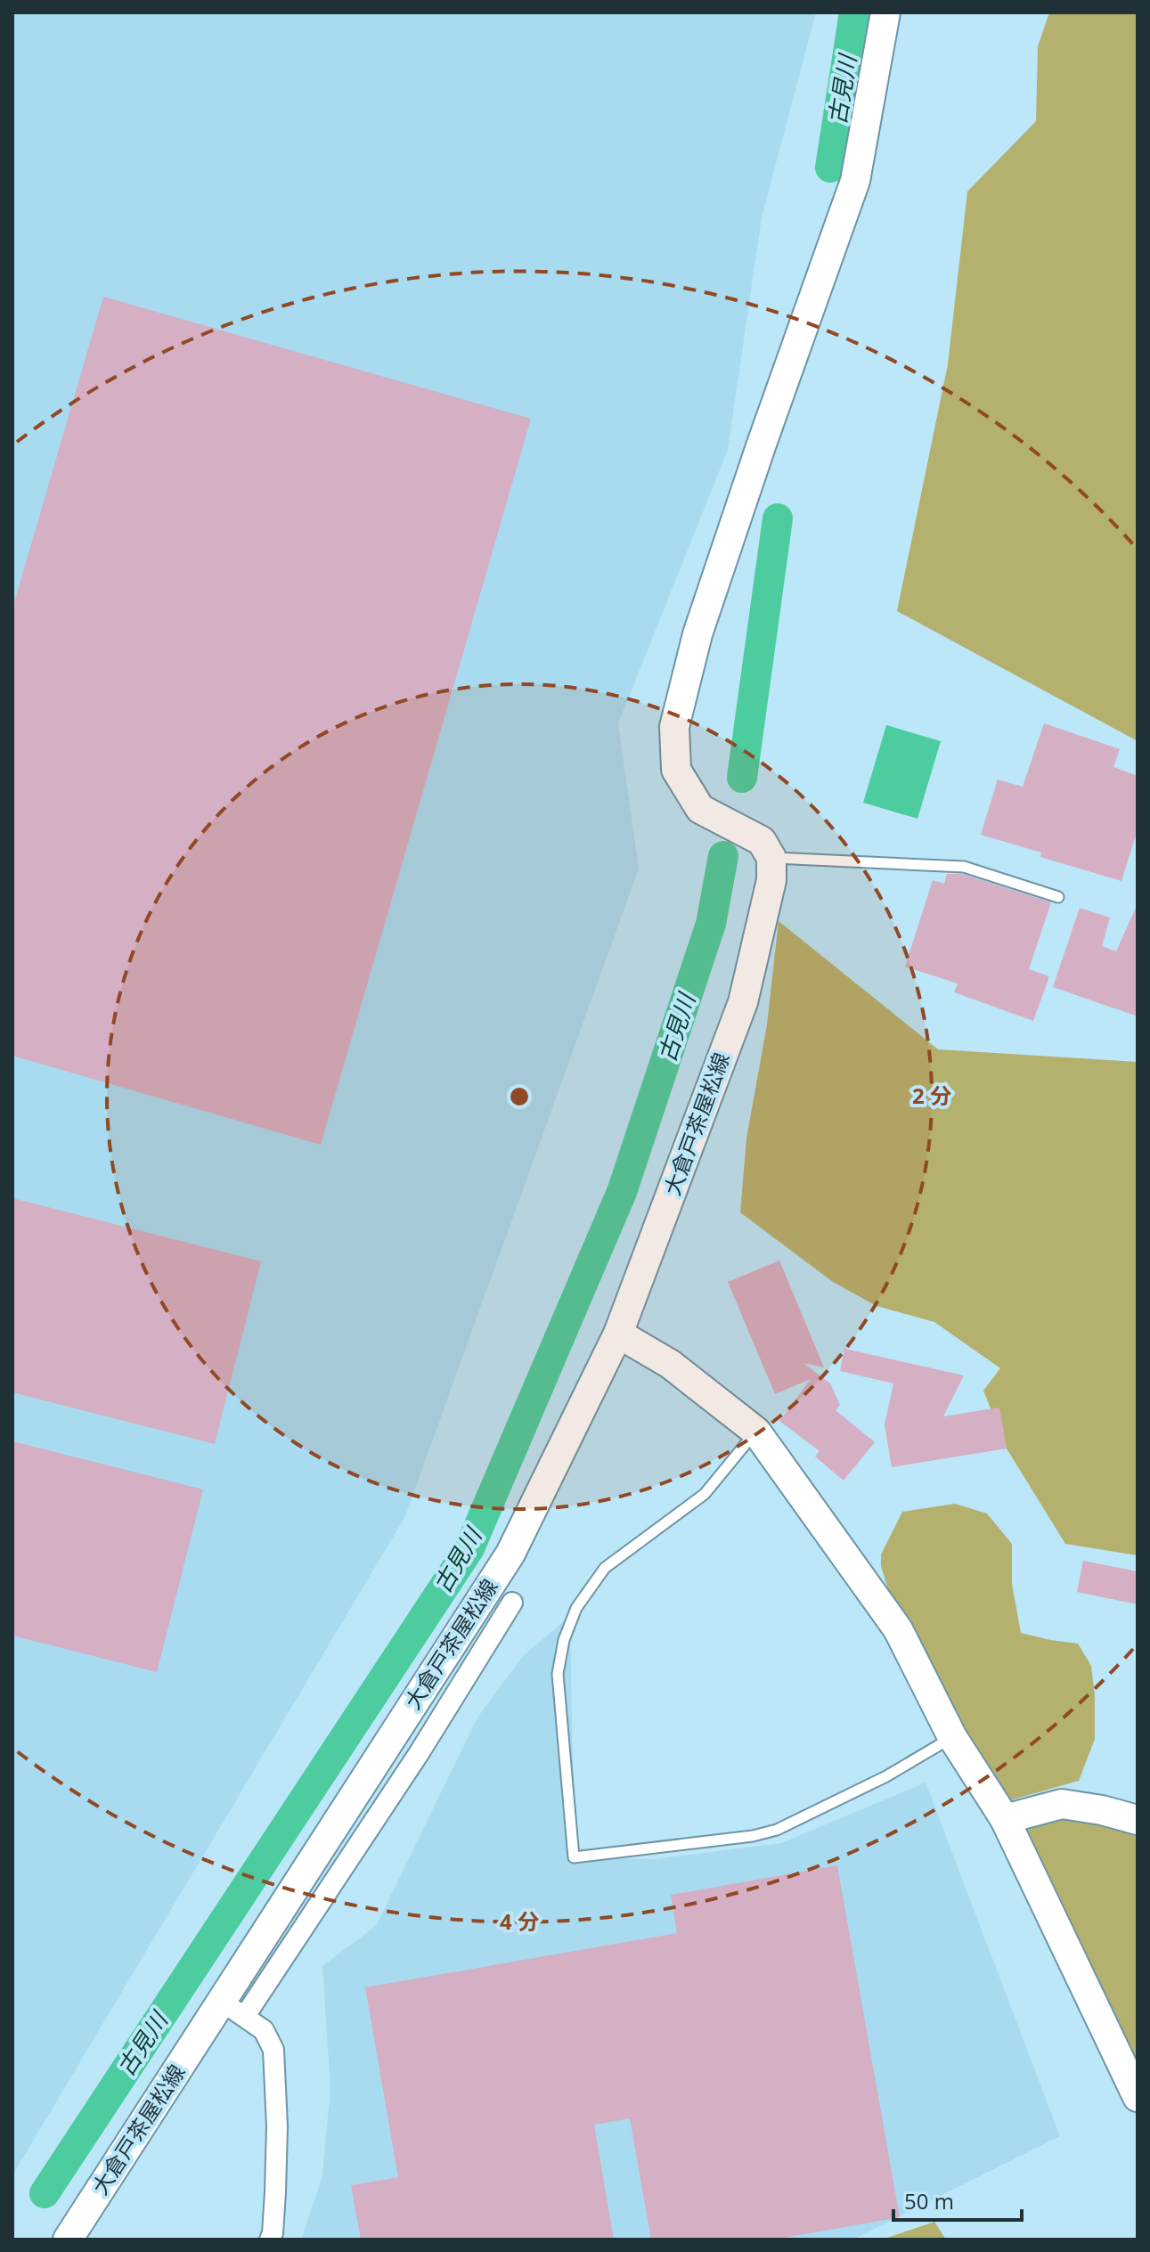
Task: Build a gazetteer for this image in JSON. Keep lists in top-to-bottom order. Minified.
{"streets":{"street":["大倉戸茶屋松線"]},"water":["古見川"],"scale_bar":"50 m","rings":["2 分","4 分"]}
